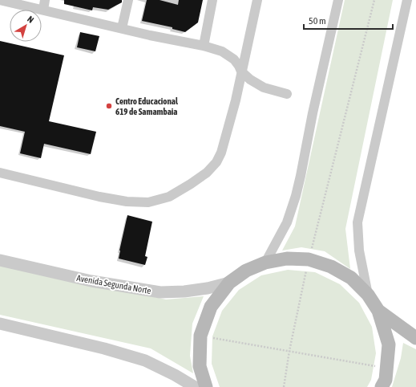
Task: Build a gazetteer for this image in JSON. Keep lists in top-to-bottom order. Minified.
{"streets":{"street":["Avenida Segunda Norte"]},"places":["Centro Educacional 619 de Samambaia"],"scale_bar":"50 m","north":"top right"}
